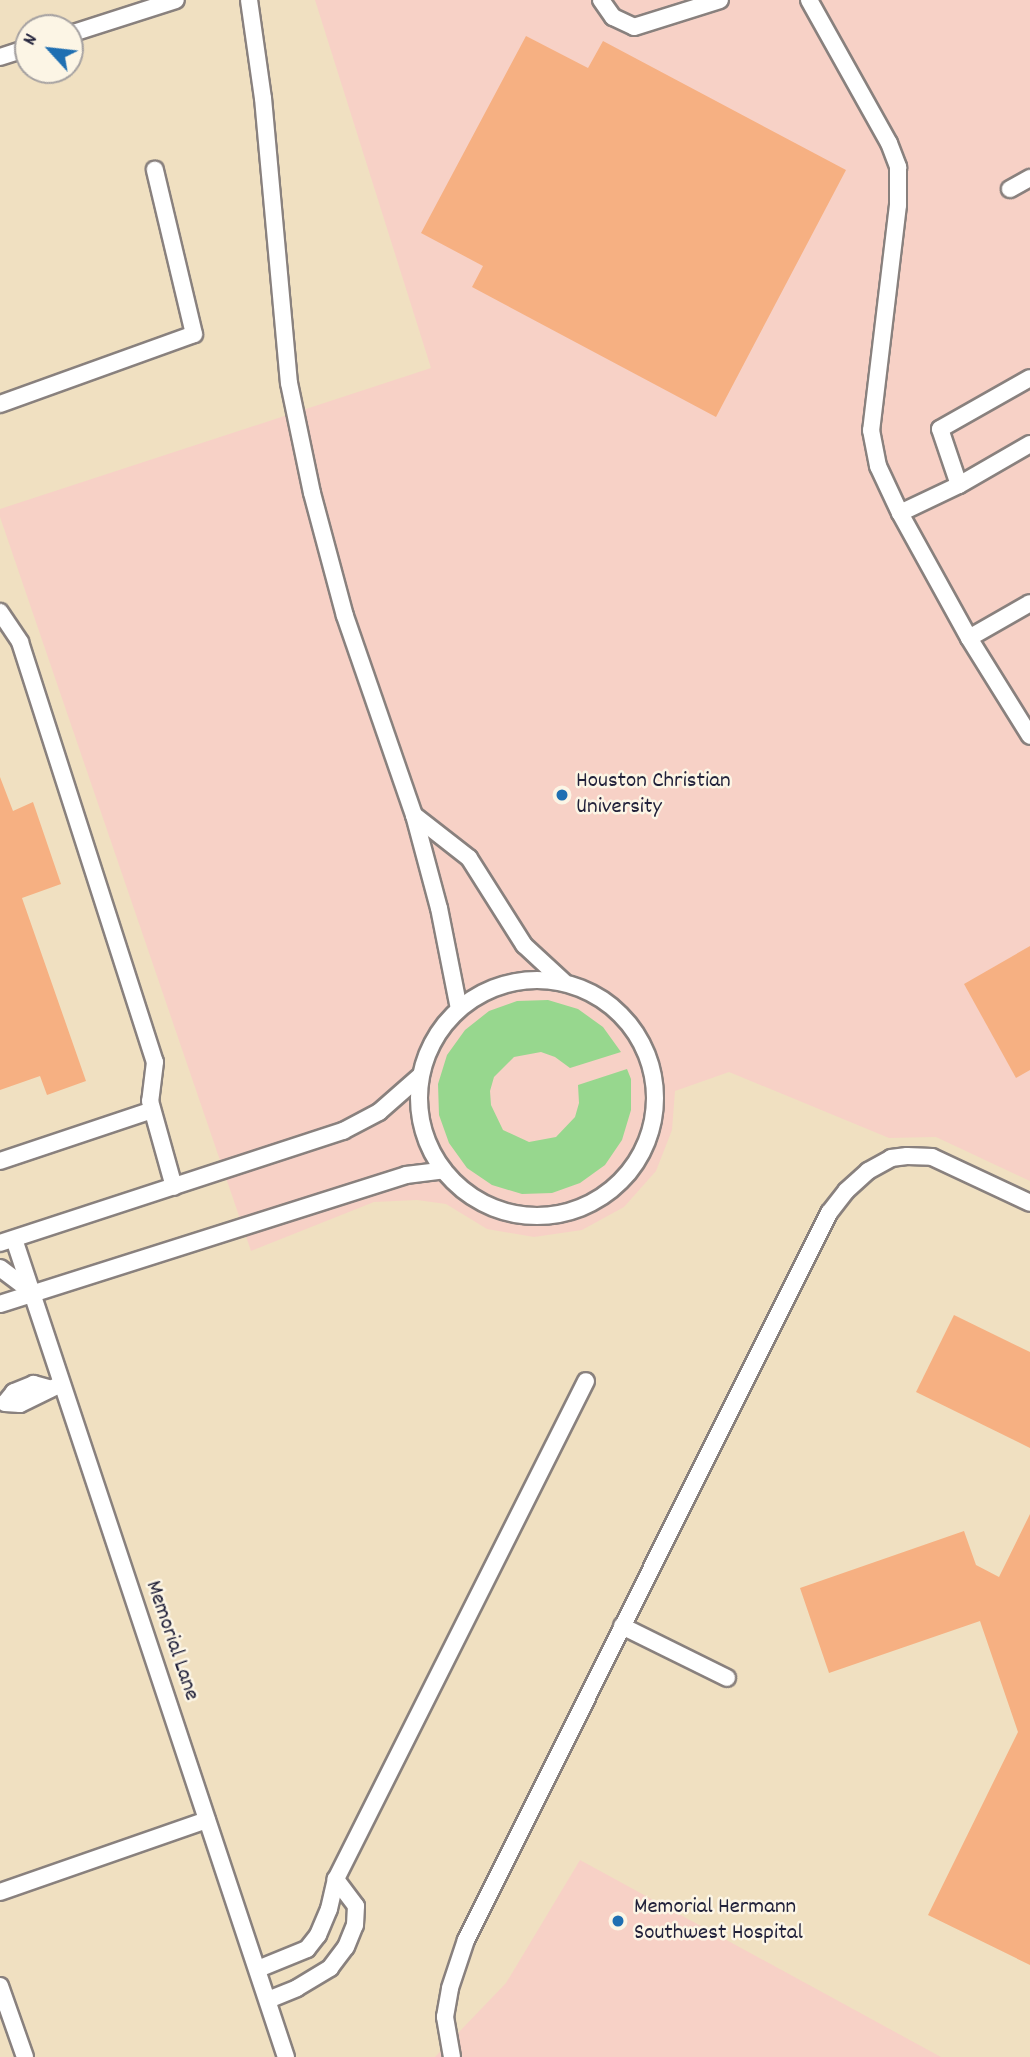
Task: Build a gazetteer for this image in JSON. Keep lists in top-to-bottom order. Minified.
{"streets":{"lane":["Memorial Lane"]},"places":["Houston Christian University","Memorial Hermann Southwest Hospital"],"north":"top left"}
